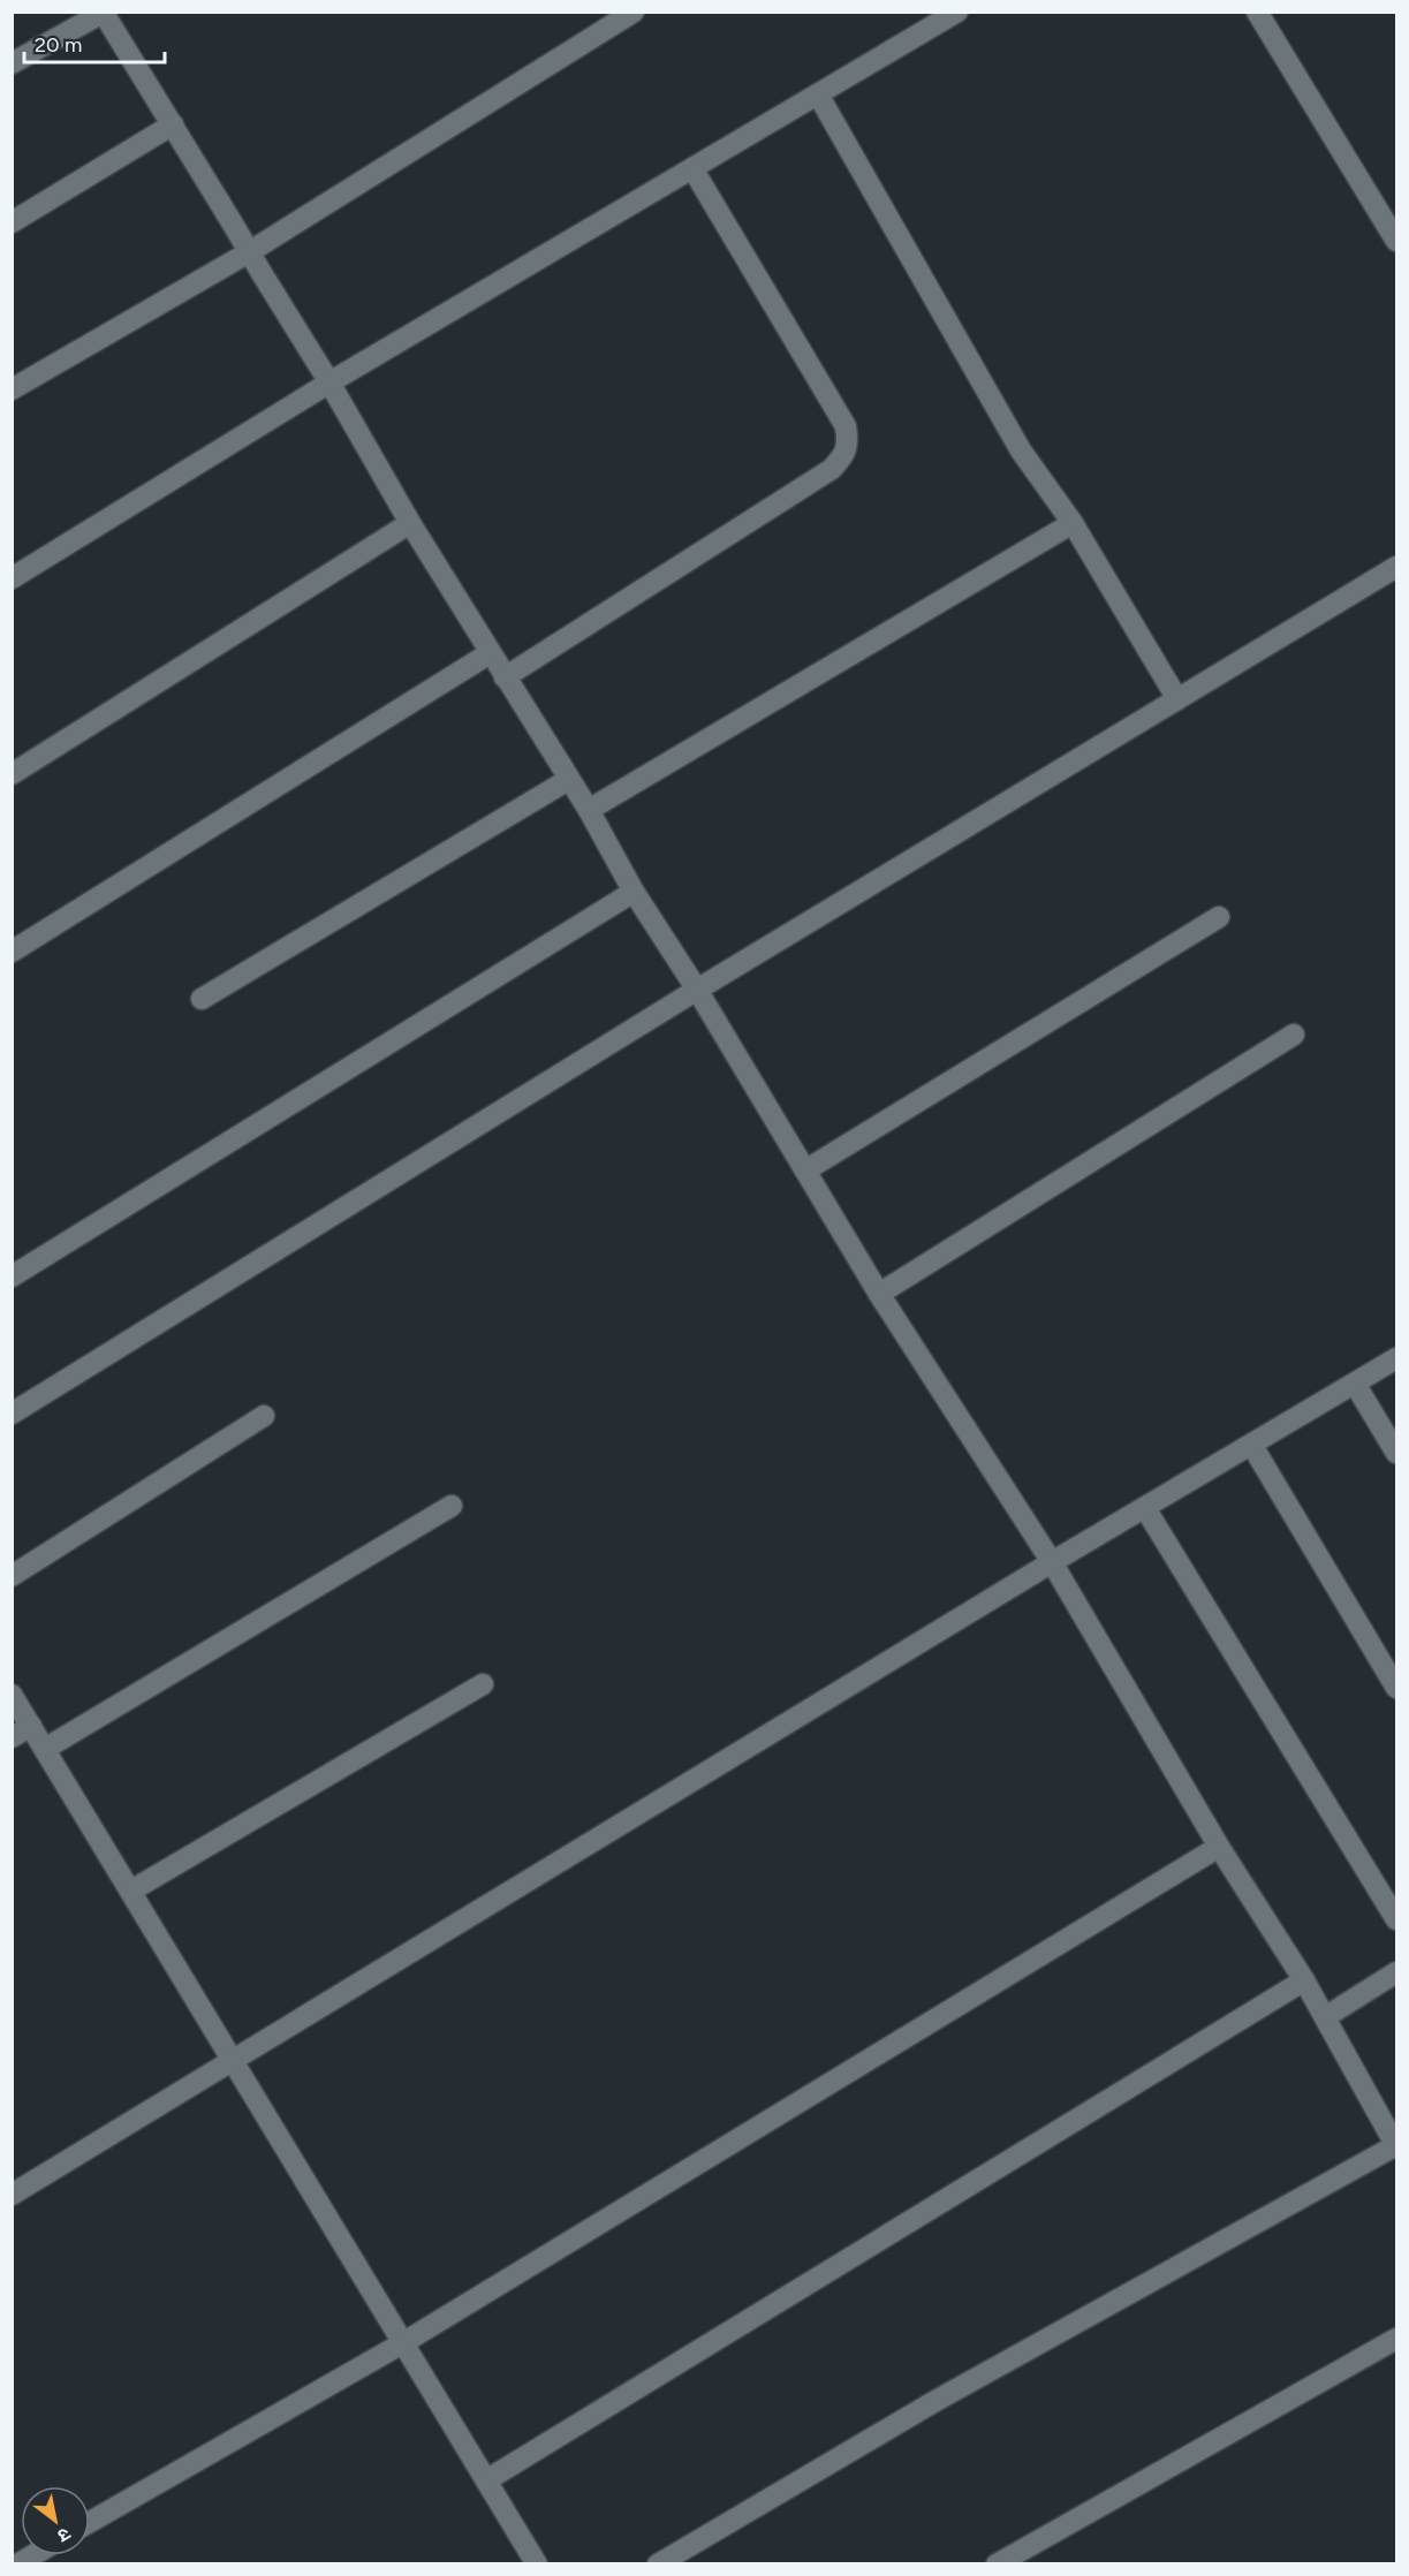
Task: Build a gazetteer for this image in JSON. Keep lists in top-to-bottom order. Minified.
{"scale_bar":"20 m","north":"bottom right"}
